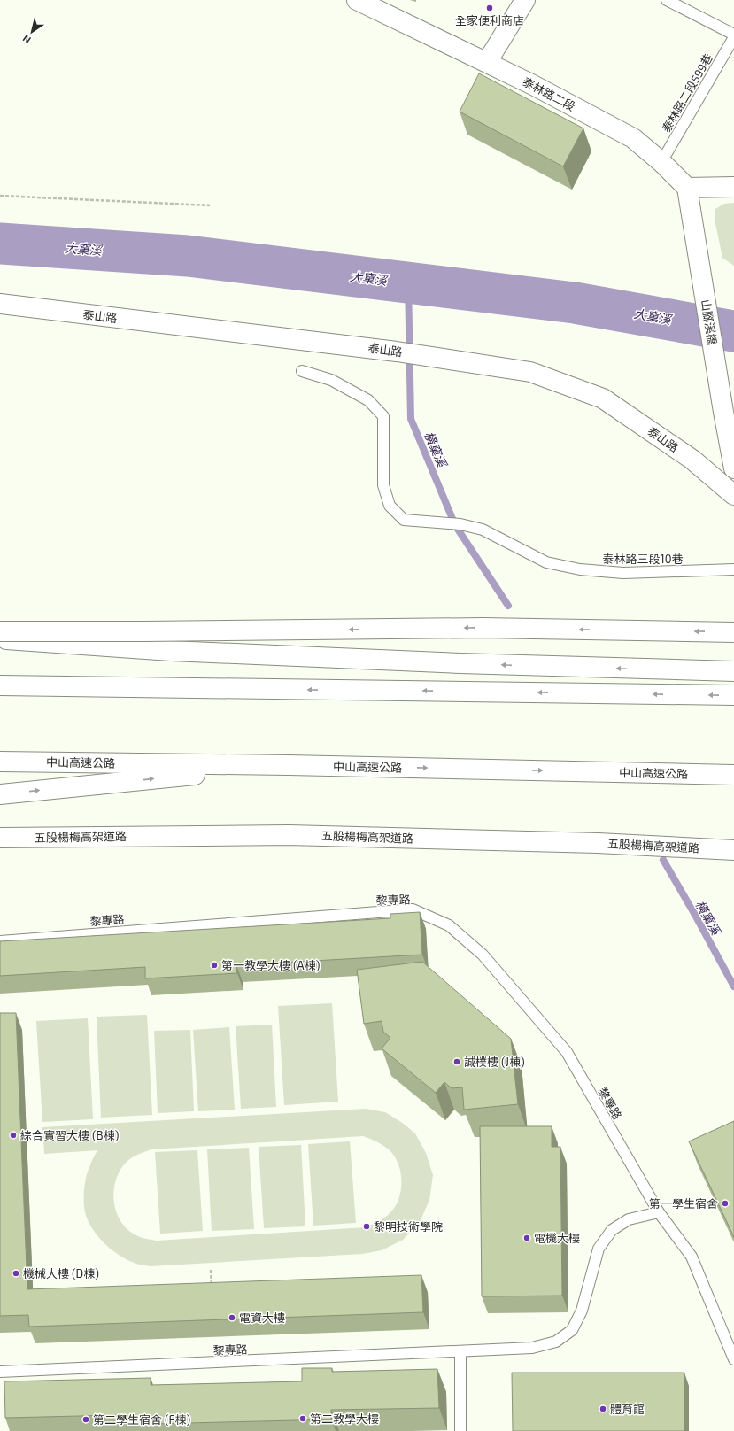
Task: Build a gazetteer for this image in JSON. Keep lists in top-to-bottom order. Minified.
{"streets":{"main road":["泰林路二段","泰山路","山腳溪橋","中山高速公路","五股楊梅高架道路"],"lane":["泰林路二段599巷","泰林路三段10巷","黎專路"]},"crossings":[["泰林路二段599巷","泰林路二段"],["泰林路二段","山腳溪橋"]],"water":["大窠溪","橫窠溪"],"places":["全家便利商店","第一教學大樓 (A棟)","誠樸樓 (J棟)","綜合實習大樓 (B棟)","第一學生宿舍","黎明技術學院","電機大樓","機械大樓 (D棟)","電資大樓","體育館","第二教學大樓","第二學生宿舍 (F棟)"],"north":"bottom left"}
